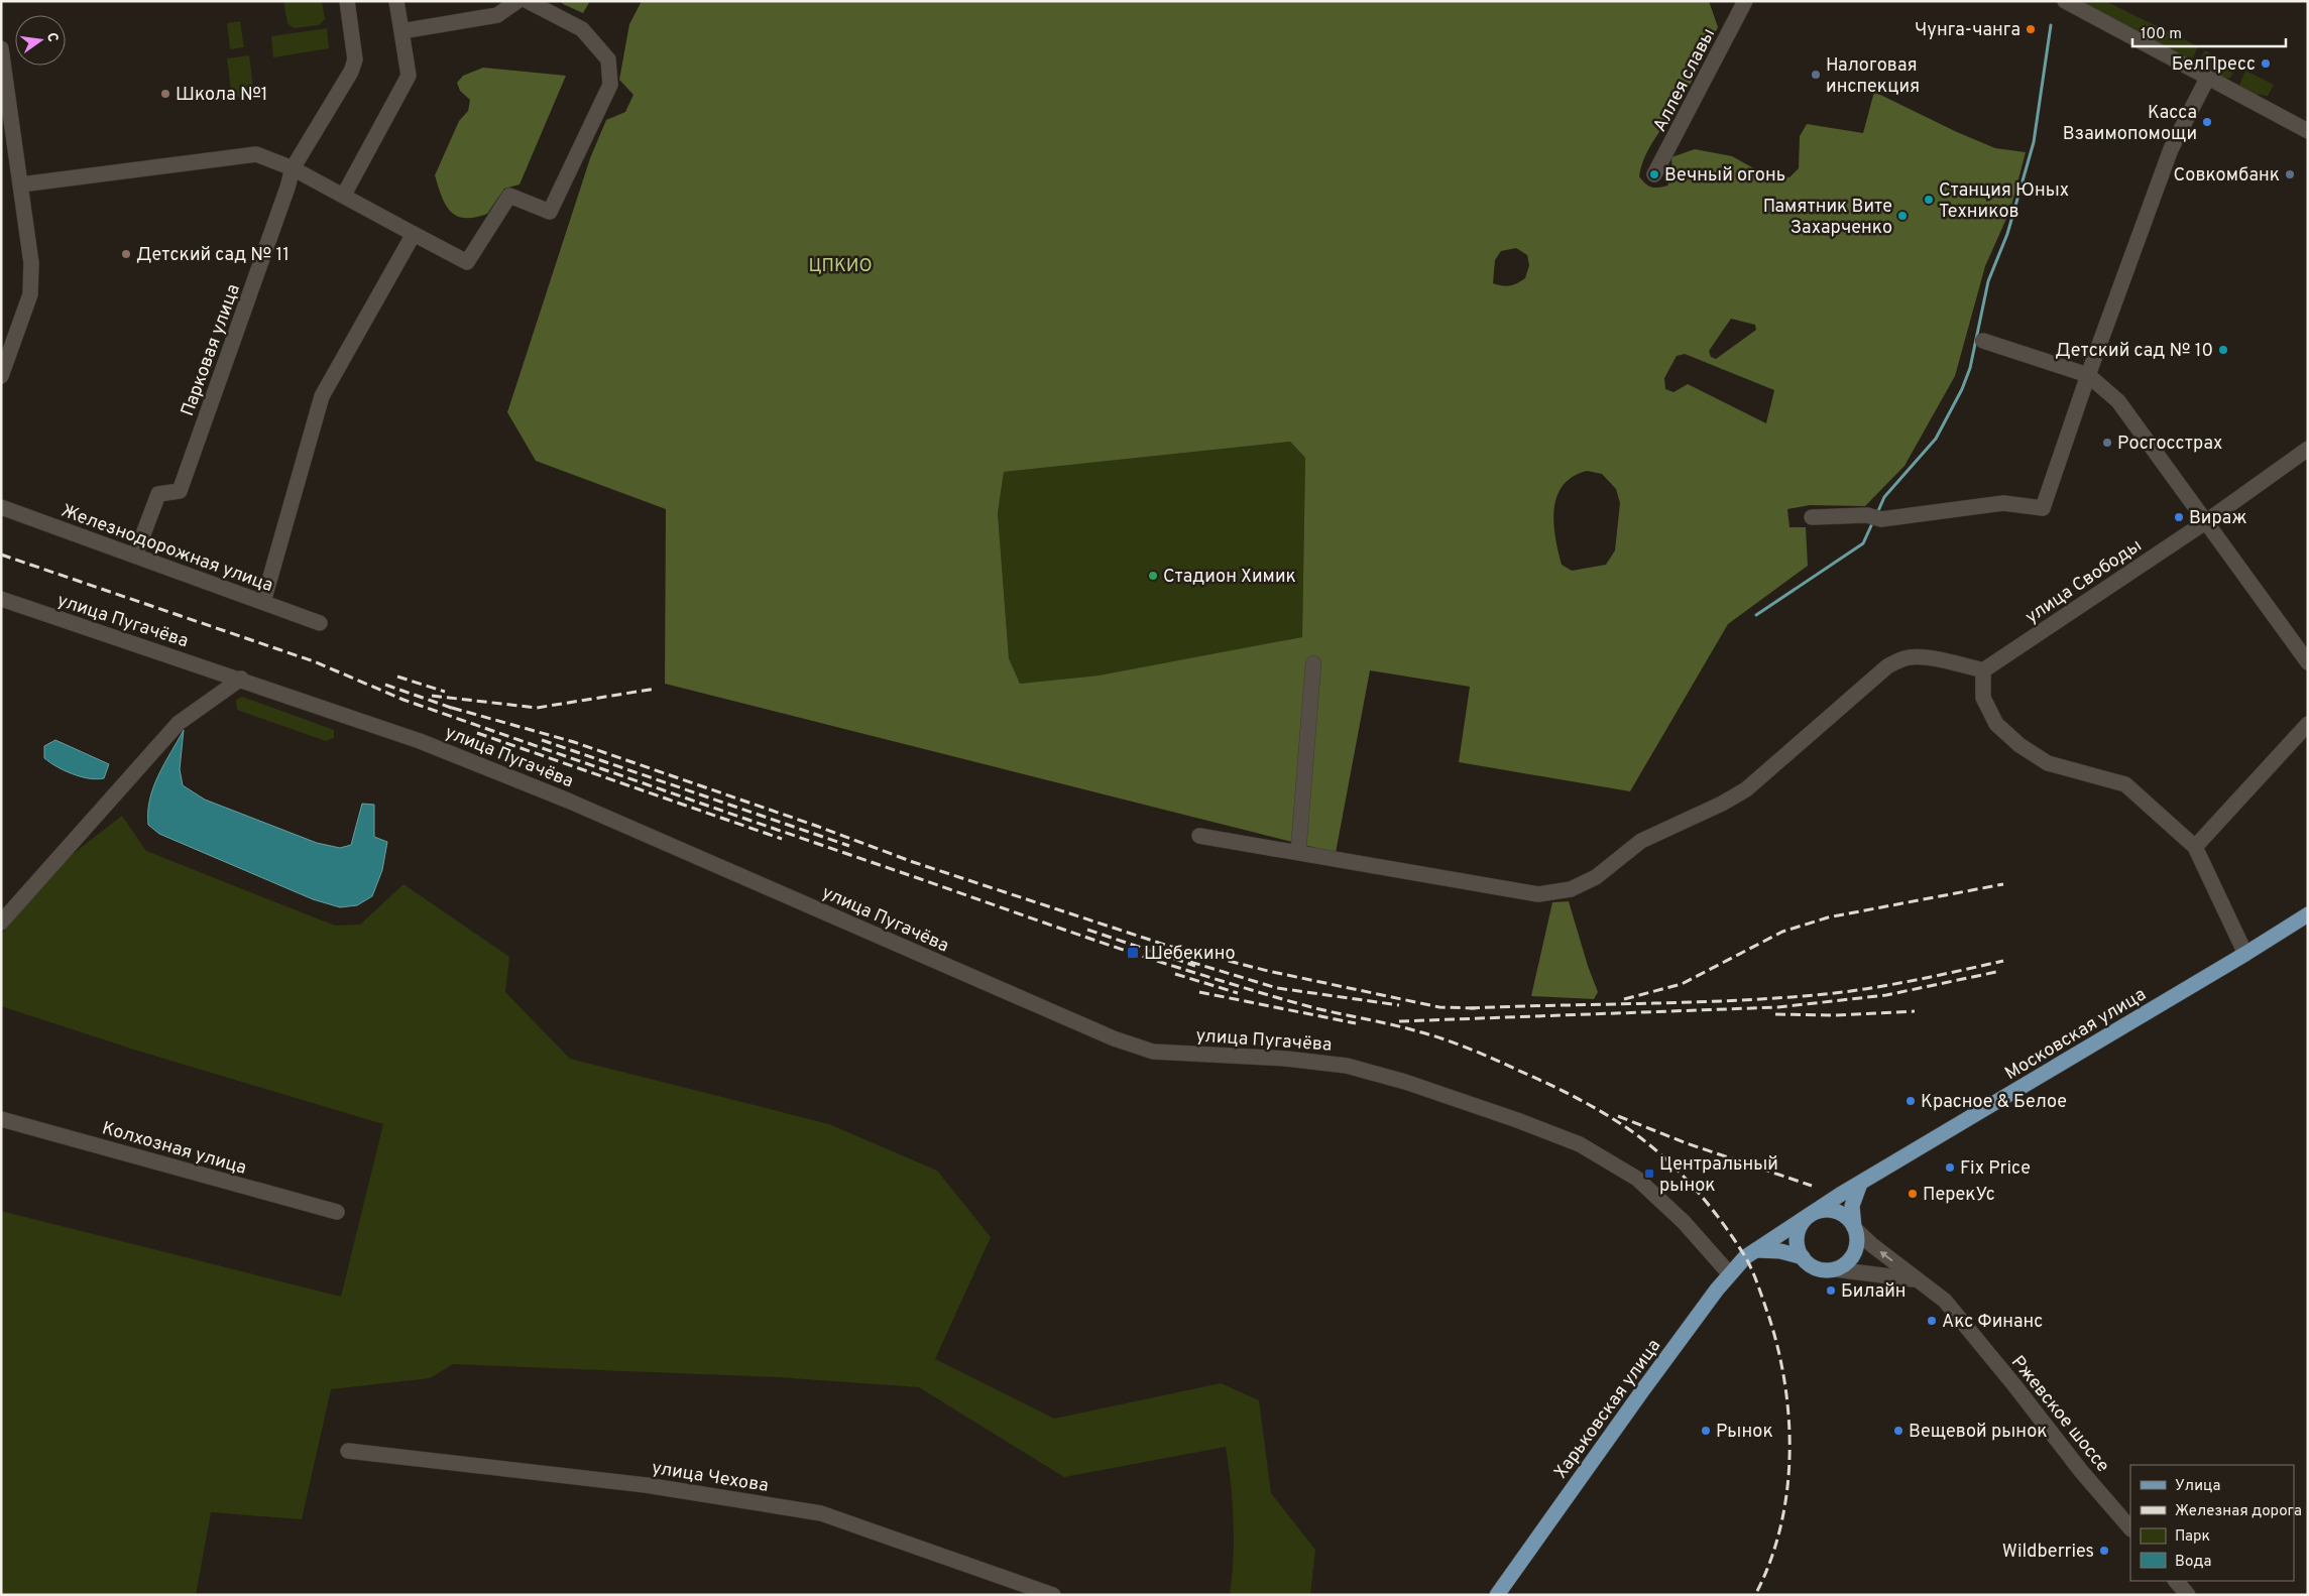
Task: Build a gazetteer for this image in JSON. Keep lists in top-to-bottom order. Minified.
{"streets":{"main road":["Московская улица","Харьковская улица"],"street":["Аллея славы","Парковая улица","Железнодорожная улица","улица Свободы","улица Пугачёва","Колхозная улица","Ржевское шоссе","улица Чехова"]},"crossings":[["Парковая улица","Железнодорожная улица"],["улица Пугачёва","Харьковская улица"],["Московская улица","Харьковская улица"],["Московская улица","Ржевское шоссе"],["Харьковская улица","Ржевское шоссе"]],"parks":["ЦПКИО"],"places":{"other":["Чунга-чанга","БелПресс","Налоговая инспекция","Школа №1","Касса Взаимопомощи","Вечный огонь","Совкомбанк","Станция Юных Техников","Памятник Вите Захарченко","Детский сад № 11","Детский сад № 10","Росгосстрах","Вираж","Стадион Химик","Красное & Белое","Fix Price","ПерекУс","Билайн","Акс Финанс","Рынок","Вещевой рынок","Wildberries"],"transit":["Шебекино","Центральный рынок"]},"legend":["Улица","Железная дорога","Парк","Вода"],"scale_bar":"100 m","north":"right"}
